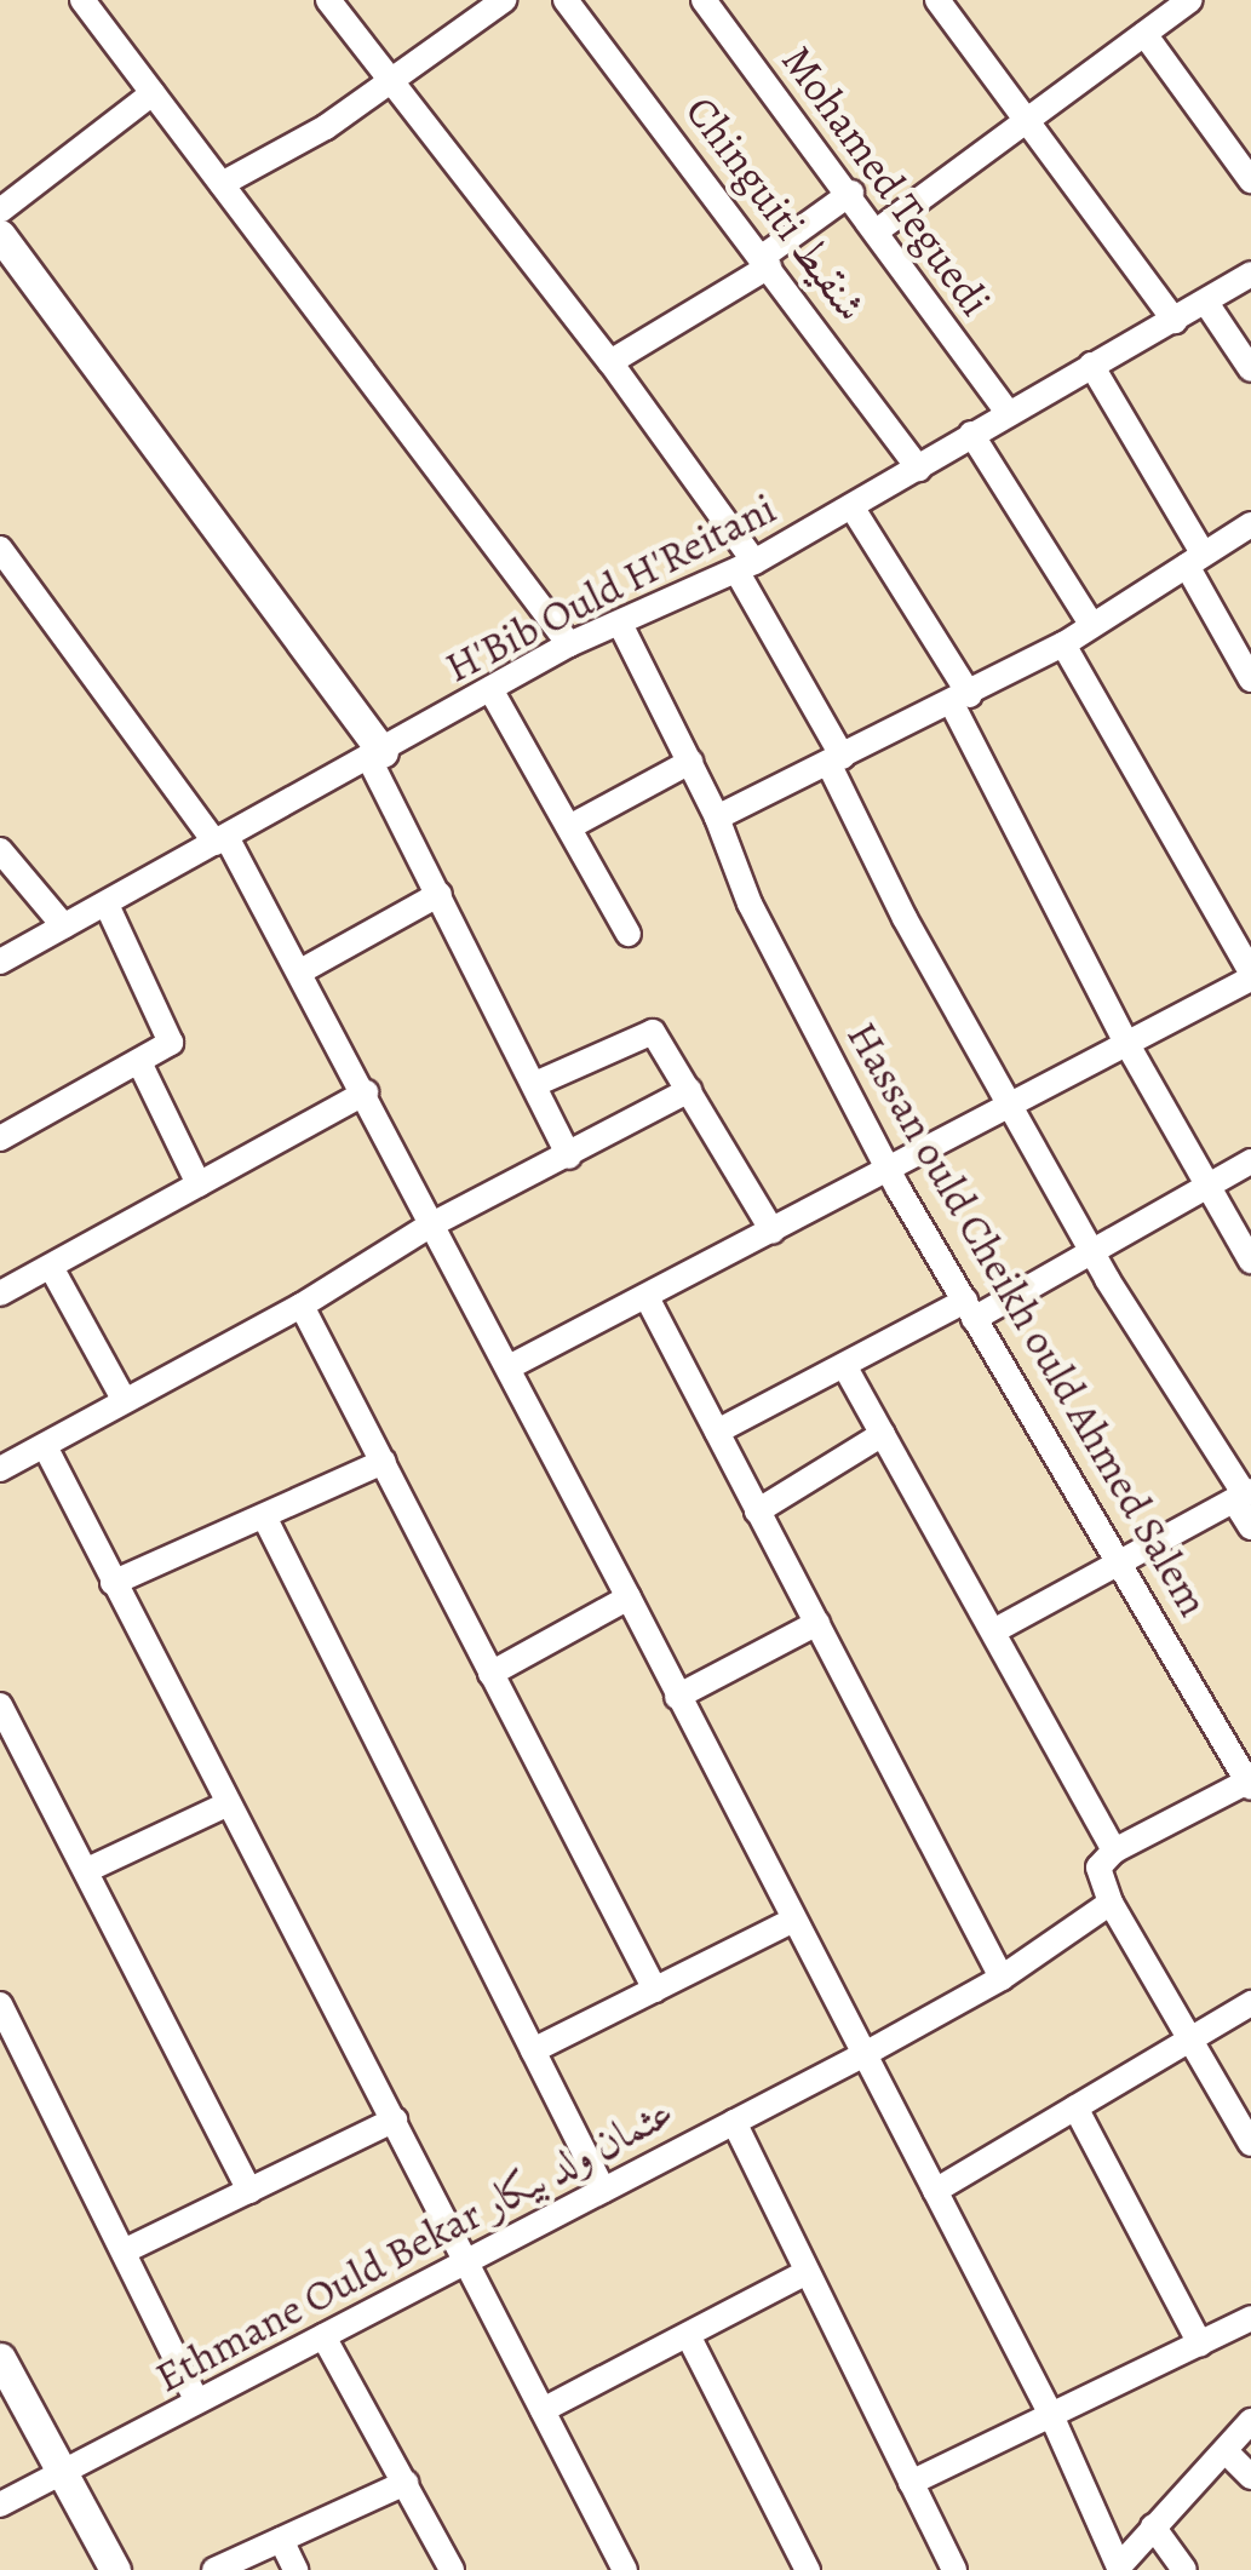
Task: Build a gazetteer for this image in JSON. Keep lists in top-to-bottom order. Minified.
{"streets":{"street":["Mohamed Teguedi","Chinguiti شنقيط","H'Bib Ould H'Reitani","Hassan ould Cheikh ould Ahmed Salem","Ethmane Ould Bekar عثمان ولد بيكار"]},"crossings":[["Mohamed Teguedi","H'Bib Ould H'Reitani"],["Chinguiti شنقيط","H'Bib Ould H'Reitani"],["H'Bib Ould H'Reitani","Hassan ould Cheikh ould Ahmed Salem"]]}
